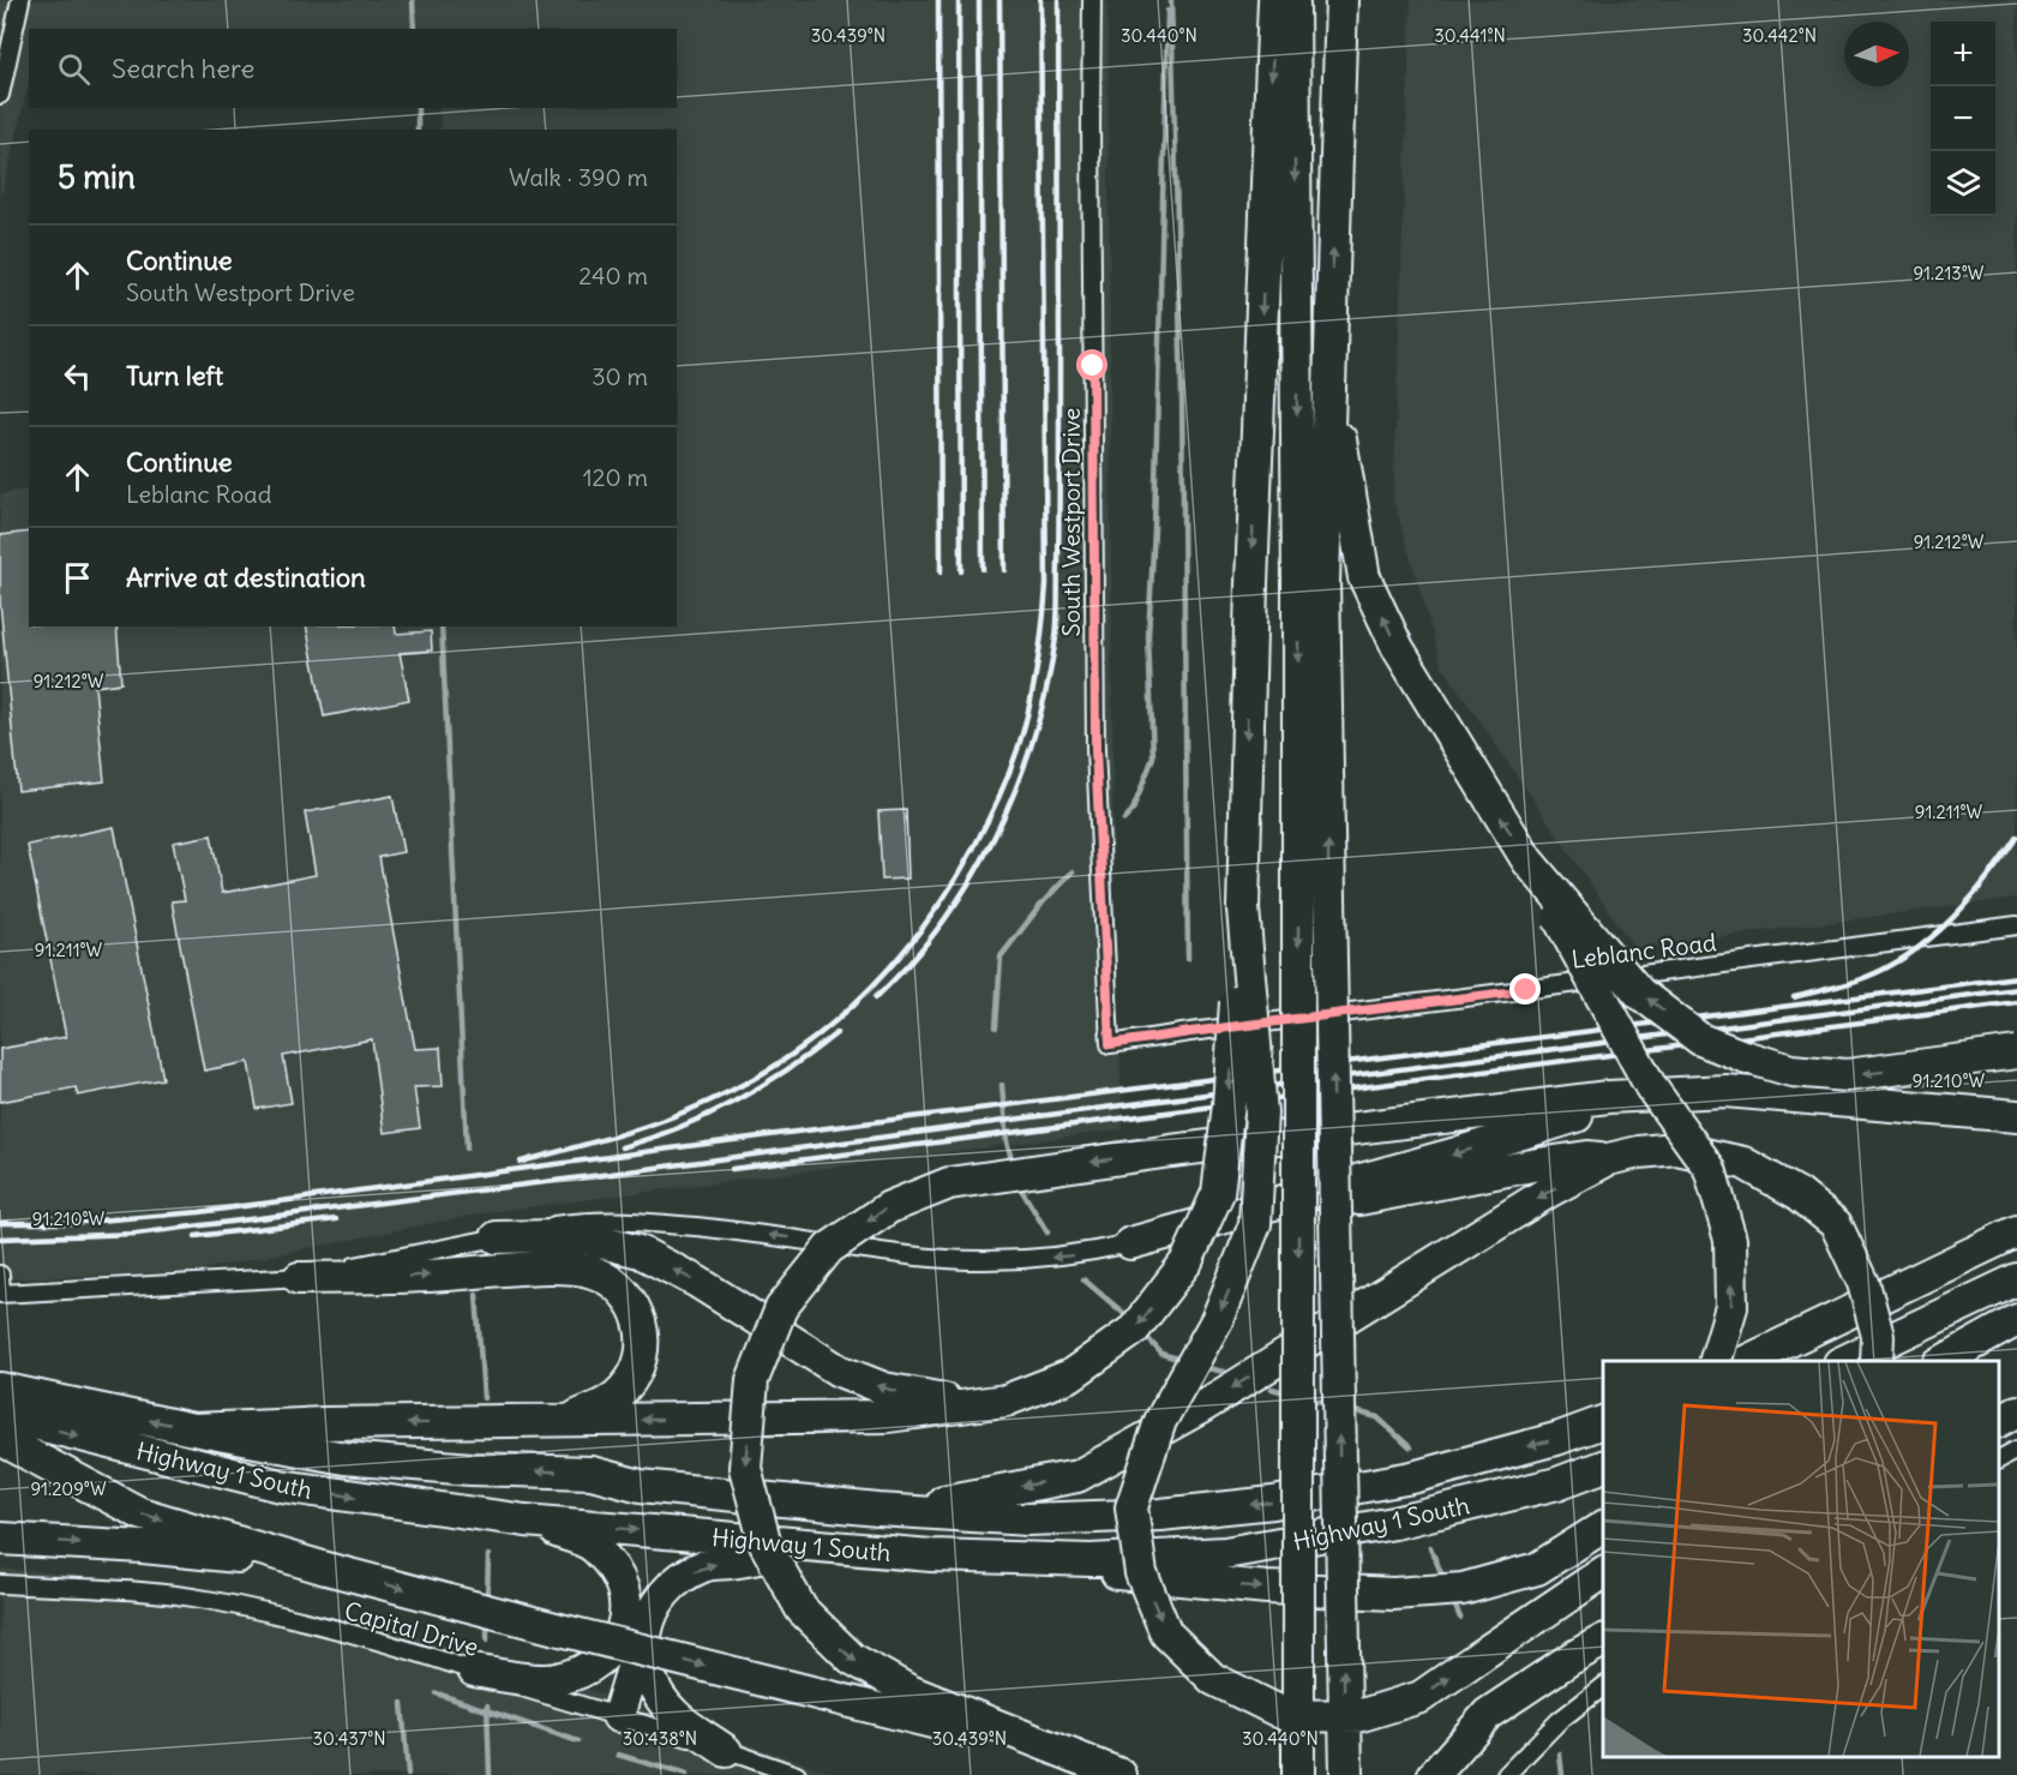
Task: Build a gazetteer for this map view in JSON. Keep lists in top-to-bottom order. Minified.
{"streets":{"highway":["Highway 1 South"],"street":["South Westport Drive","Leblanc Road","Capital Drive"]},"crossings":[["South Westport Drive","Leblanc Road"]],"north":"right","page":{"map_buttons":["+","−"],"search":"Search here","heading":["5 min","Walk · 390 m"],"list":[["Continue","South Westport Drive","240 m"],["Turn left","30 m"],["Continue","Leblanc Road","120 m"],"Arrive at destination"]},"coordinates":["30.439°N","30.440°N","30.441°N","30.442°N","91.213°W","91.212°W","91.211°W","91.210°W","91.209°W","30.437°N","30.438°N"]}
